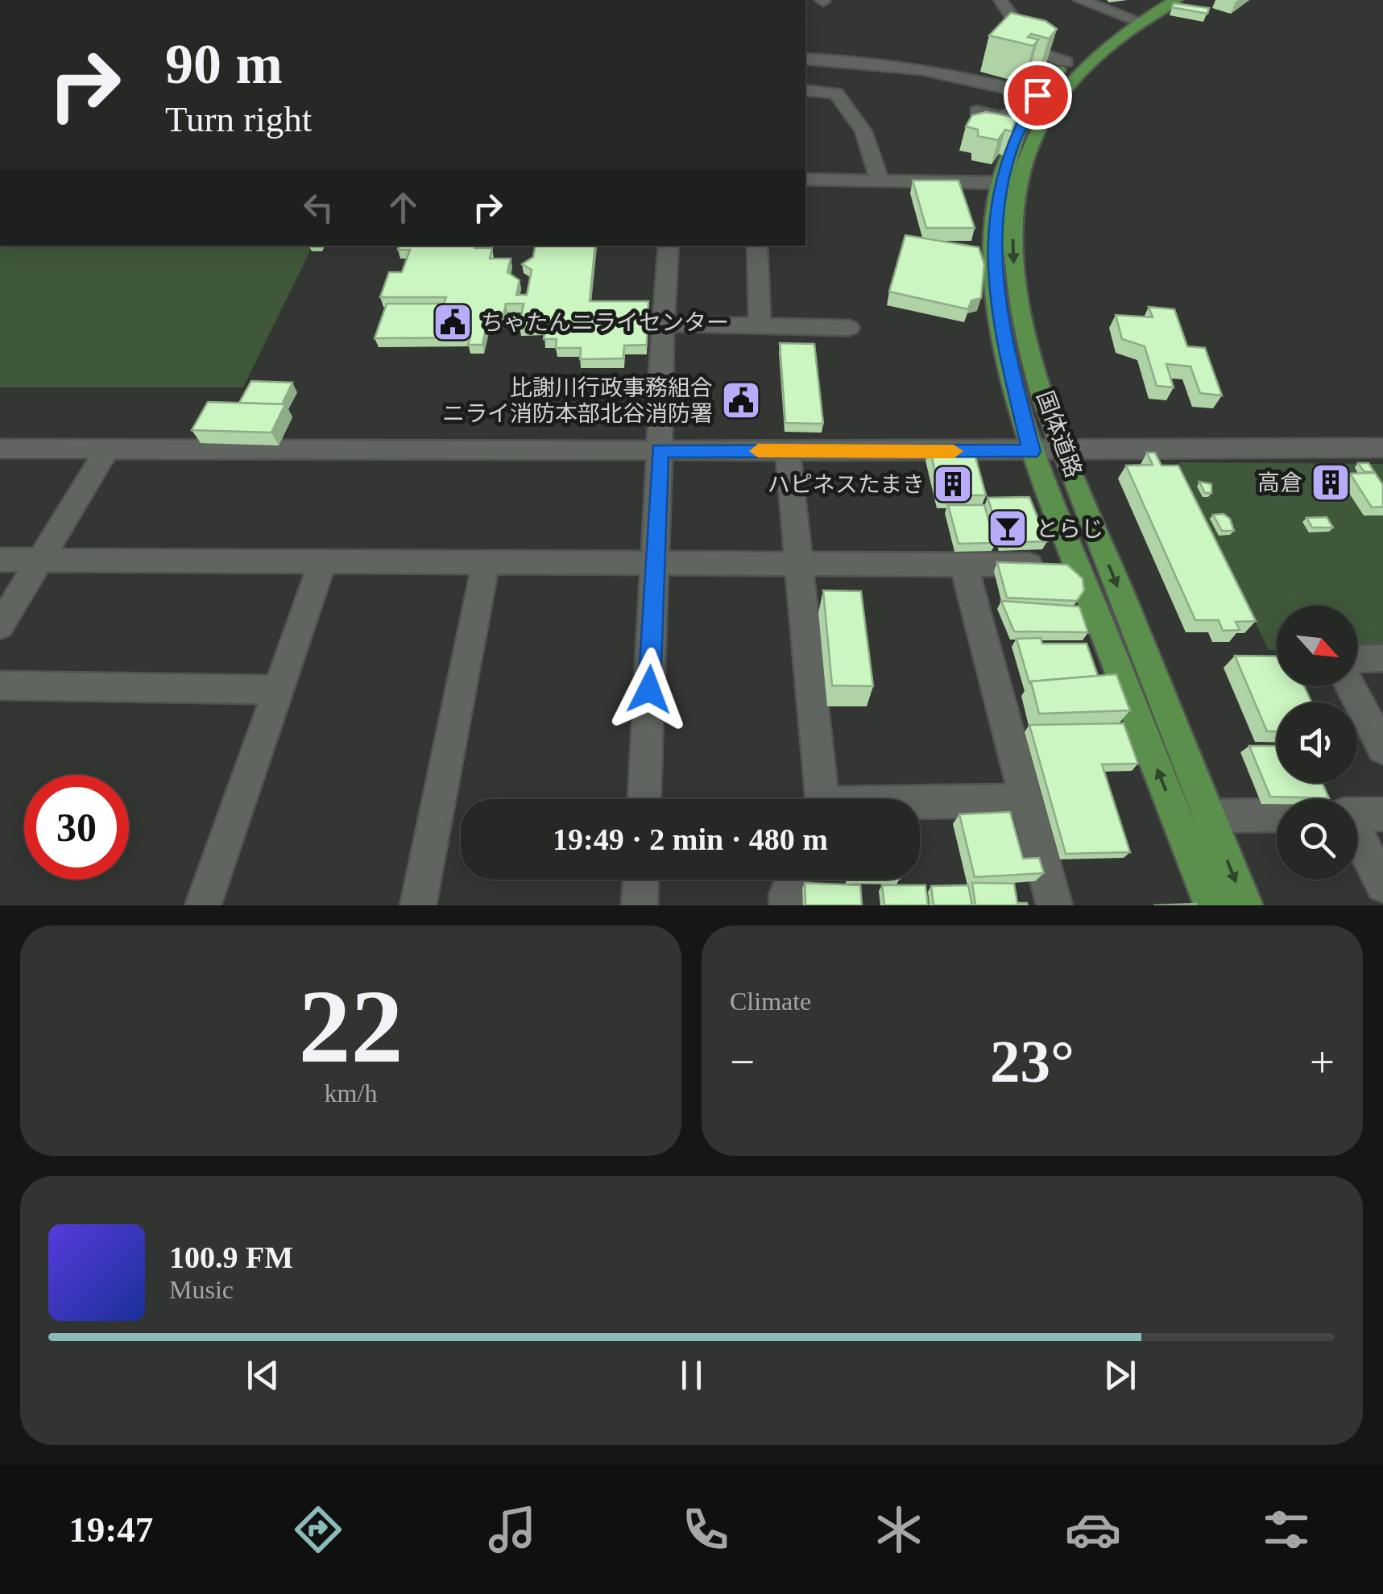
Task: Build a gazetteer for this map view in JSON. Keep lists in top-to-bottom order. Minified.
{"streets":{"main road":["国体道路"]},"places":{"public building":["ちゃたんニライセンター","比謝川行政事務組合 ニライ消防本部北谷消防署"],"building":["高倉","ハピネスたまき"],"bar":["とらじ"]},"north":"bottom right","page":{"turn":["90 m","Turn right"],"limit":"30","trip":"19:49 · 2 min · 480 m","tile":[["22","km/h"],"Climate"],"heat":["−","23°","+"],"song":["100.9 FM","Music"],"tabs":"19:47"}}
